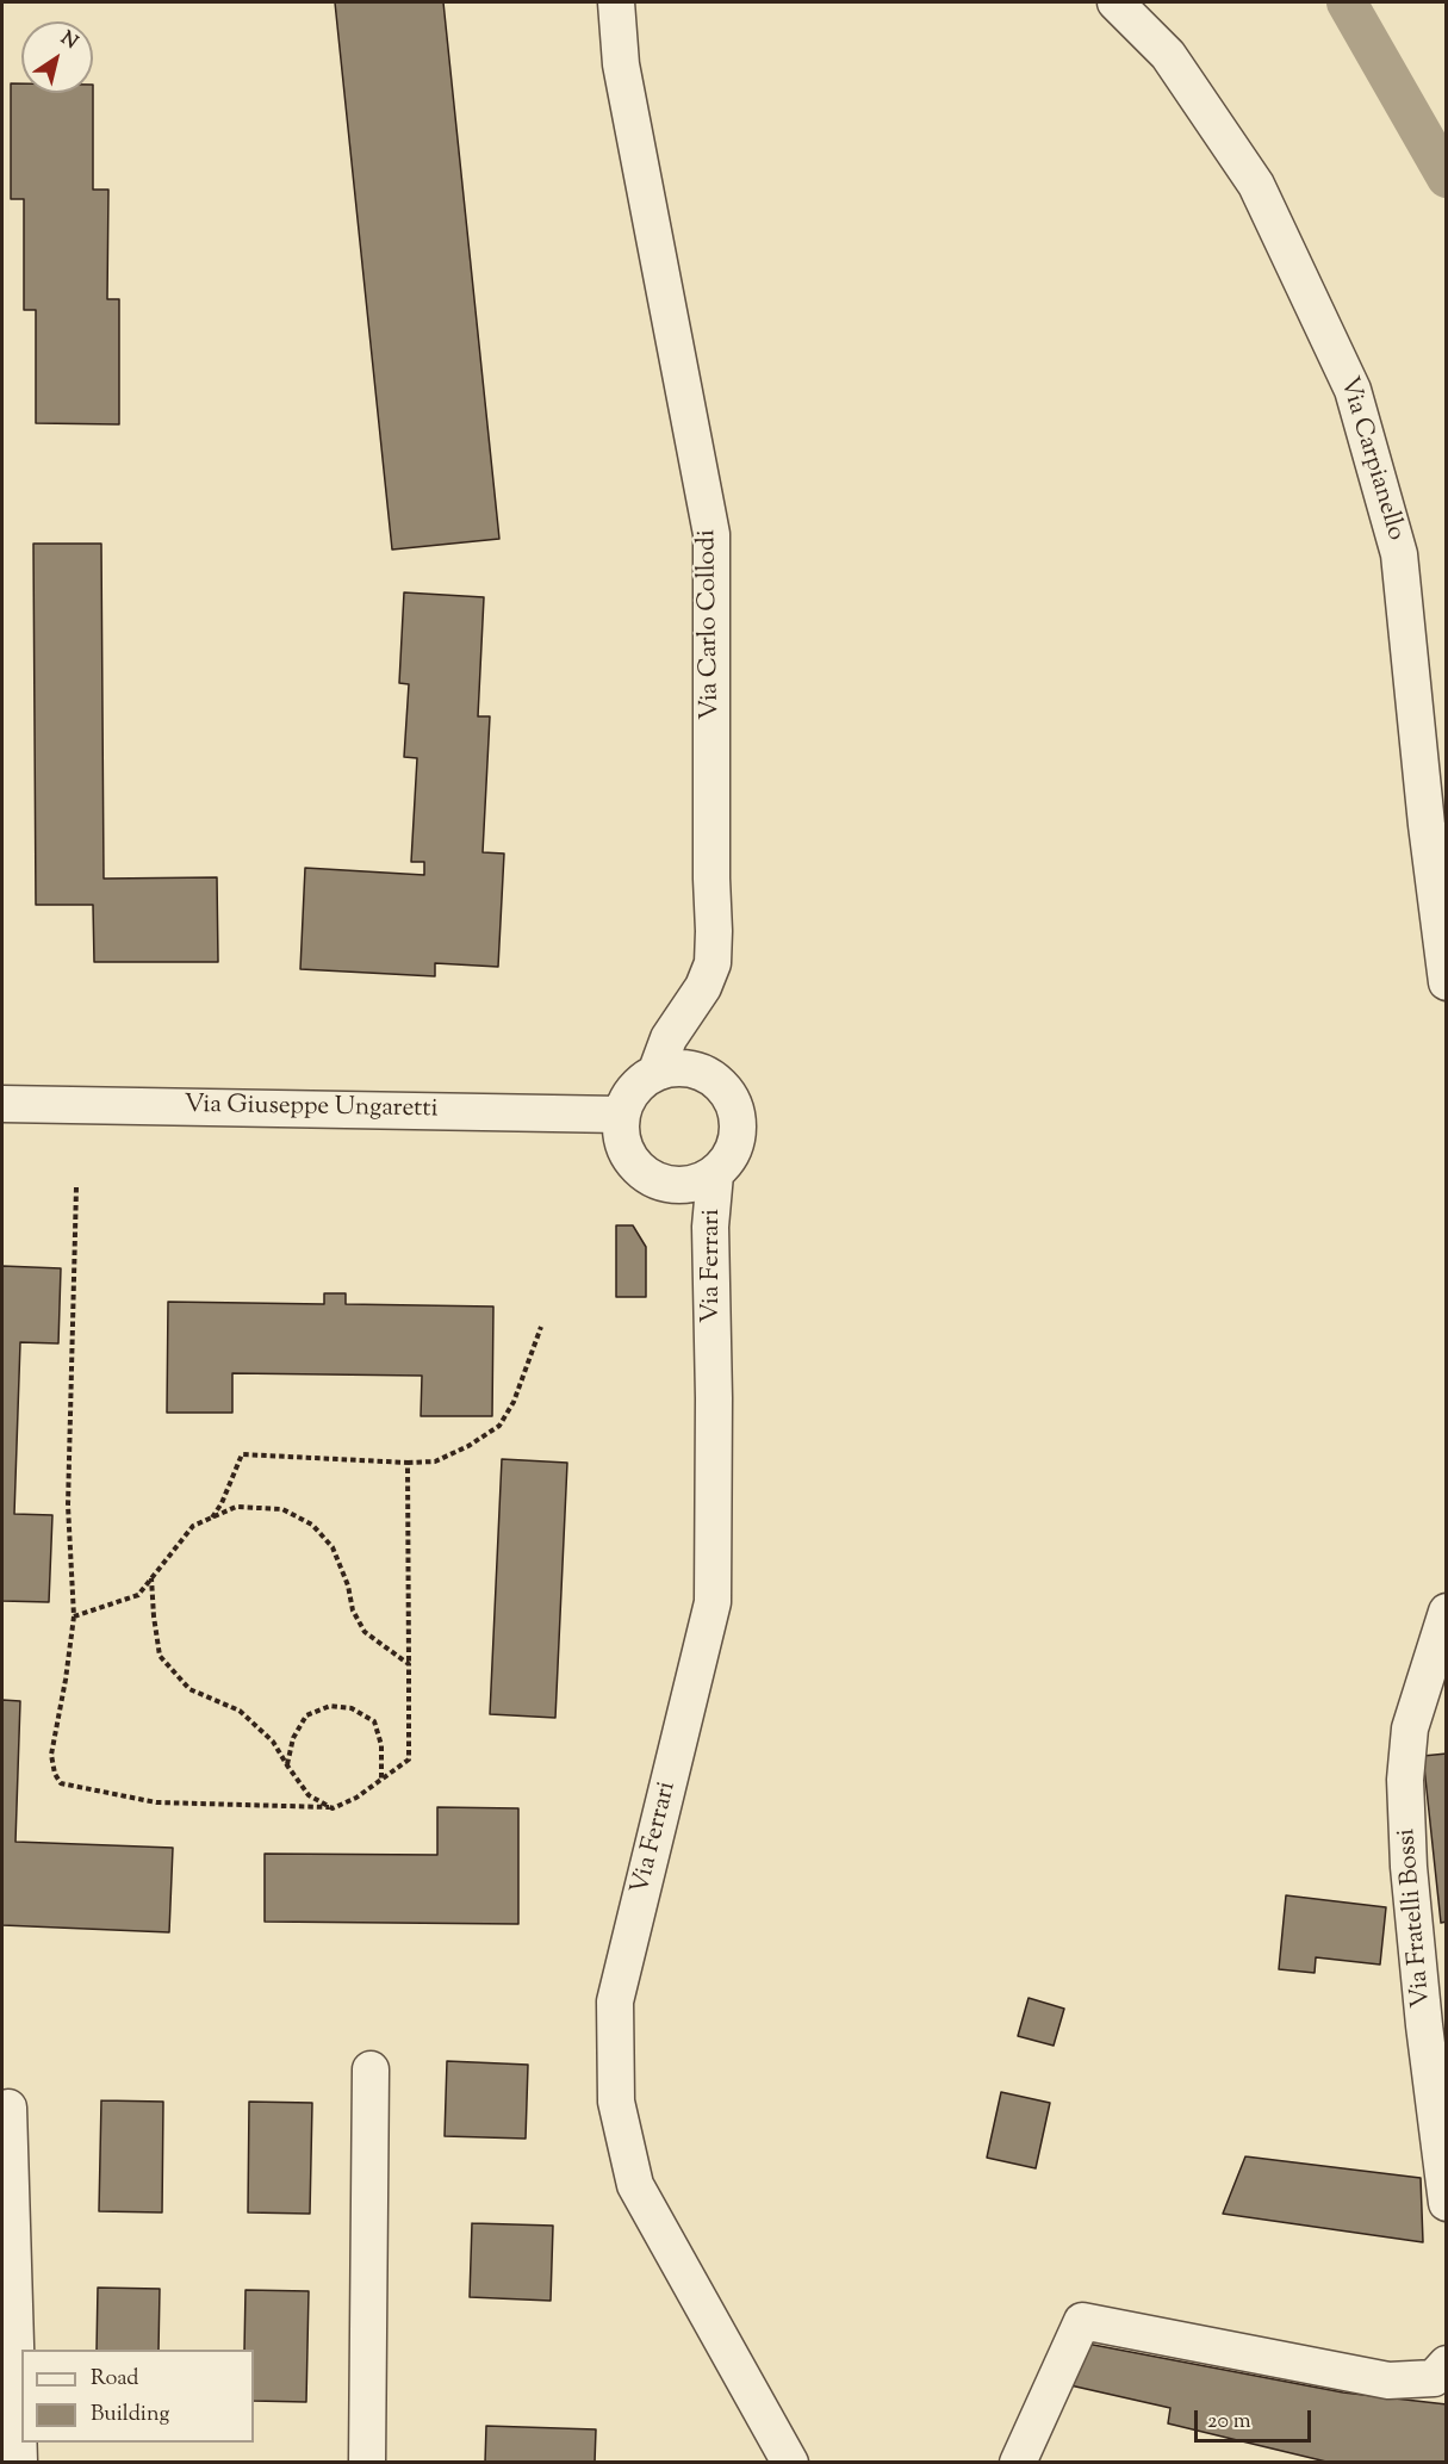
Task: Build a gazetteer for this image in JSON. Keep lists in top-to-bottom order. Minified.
{"streets":{"street":["Via Carpianello","Via Carlo Collodi","Via Giuseppe Ungaretti","Via Ferrari","Via Fratelli Bossi"]},"crossings":[["Via Carlo Collodi","Via Giuseppe Ungaretti"],["Via Carlo Collodi","Via Ferrari"],["Via Giuseppe Ungaretti","Via Ferrari"]],"legend":["Road","Building"],"scale_bar":"20 m","north":"top right"}
